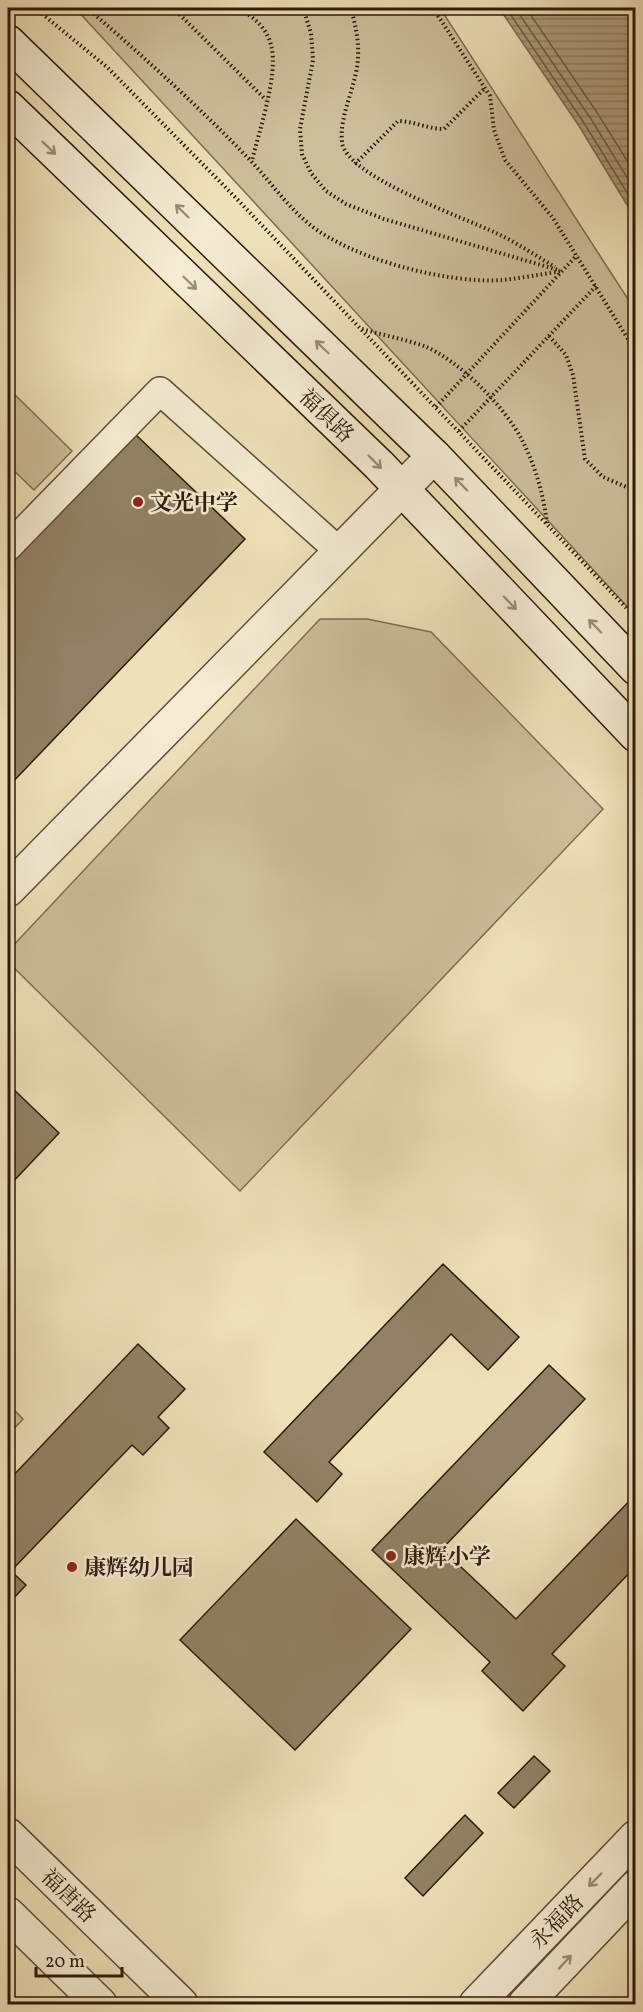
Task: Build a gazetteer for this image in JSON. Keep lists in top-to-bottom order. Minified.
{"streets":{"main road":["福俱路","福唐路","永福路"]},"places":["文光中学","康辉小学","康辉幼儿园"],"scale_bar":"20 m"}
